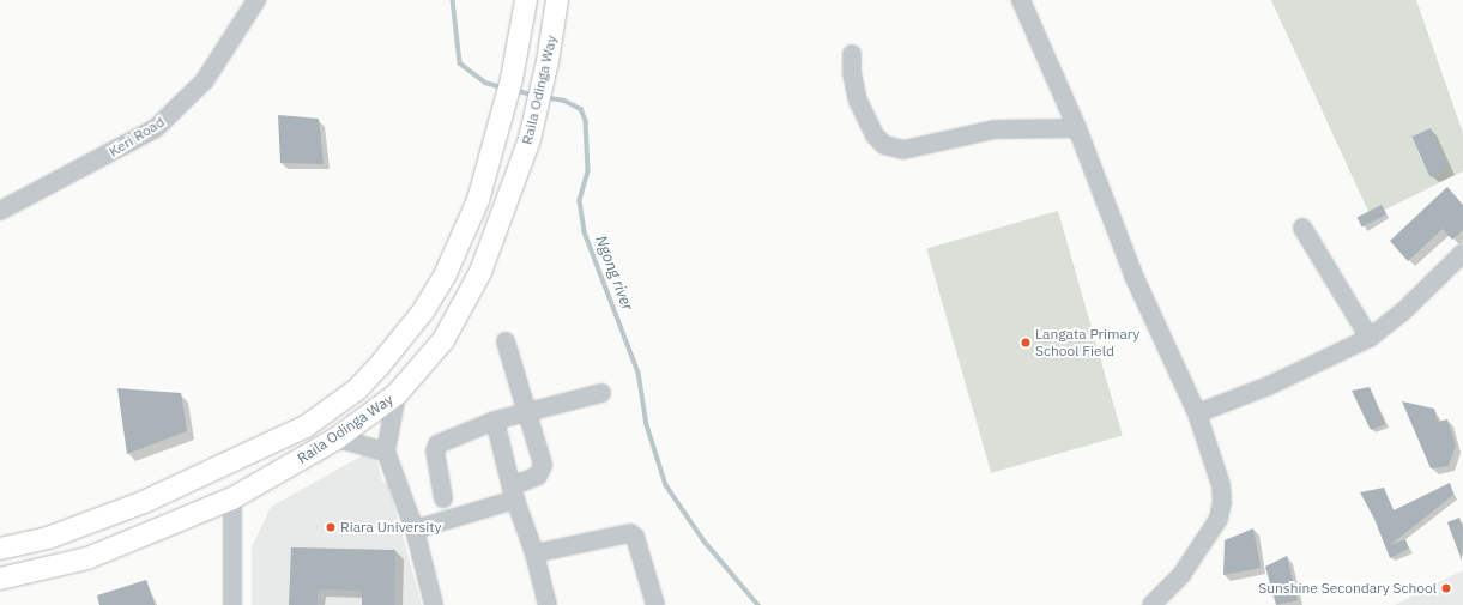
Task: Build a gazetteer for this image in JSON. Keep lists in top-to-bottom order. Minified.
{"streets":{"main road":["Raila Odinga Way"],"street":["Keri Road"]},"water":["Ngong river"],"places":["Langata Primary School Field","Riara University","Sunshine Secondary School"]}
